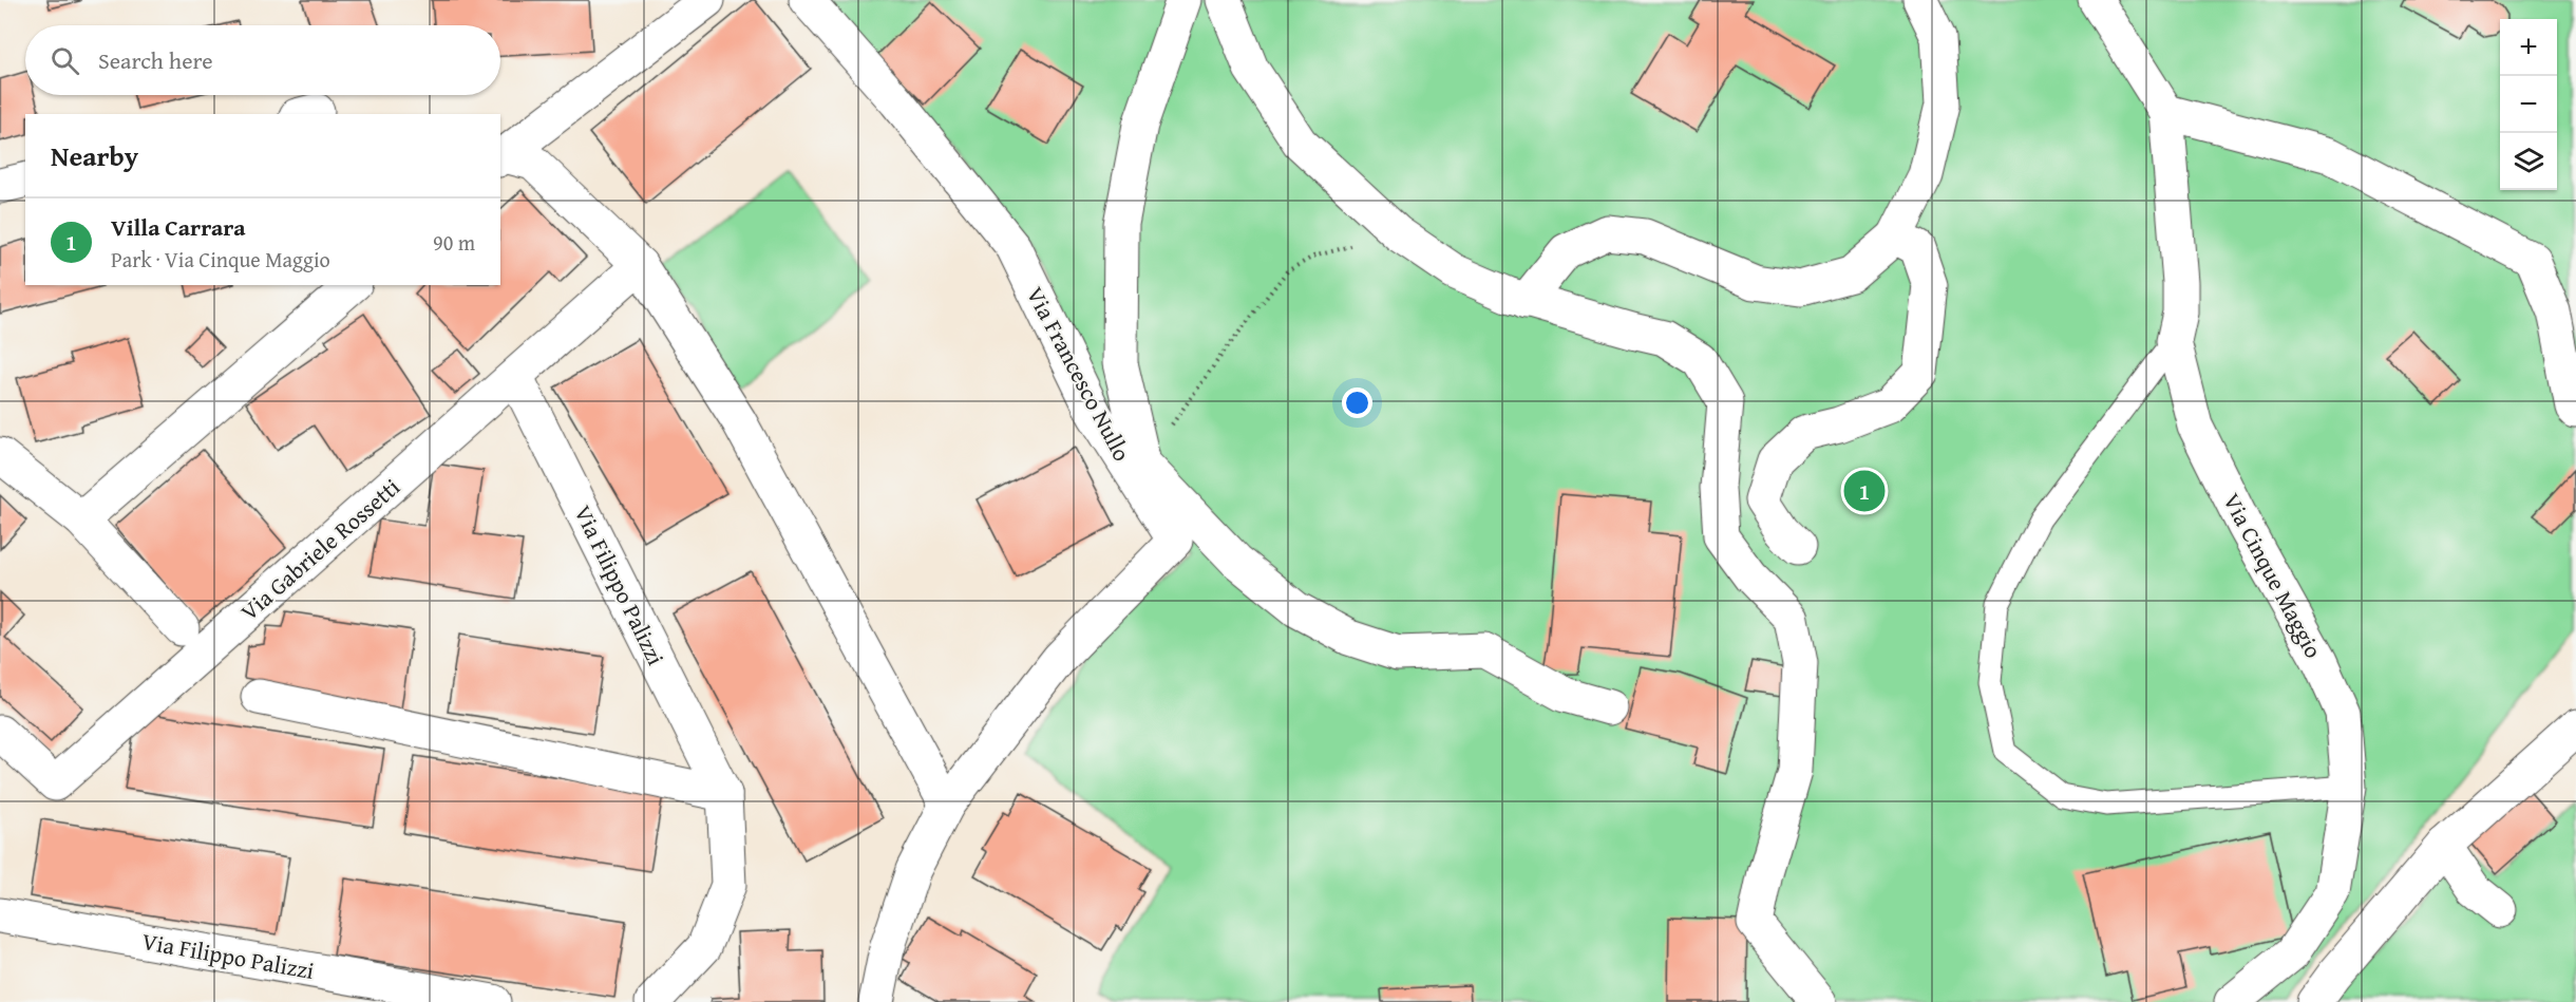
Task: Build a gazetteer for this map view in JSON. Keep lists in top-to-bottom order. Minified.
{"streets":{"street":["Via Francesco Nullo","Via Gabriele Rossetti","Via Cinque Maggio","Via Filippo Palizzi"]},"crossings":[["Via Gabriele Rossetti","Via Filippo Palizzi"]],"page":{"map_buttons":["+","−"],"search":"Search here","heading":"Nearby","list":[{"mark":"1","name":"Villa Carrara","note":"Park · Via Cinque Maggio","value":"90 m"}],"pins":"1"}}
